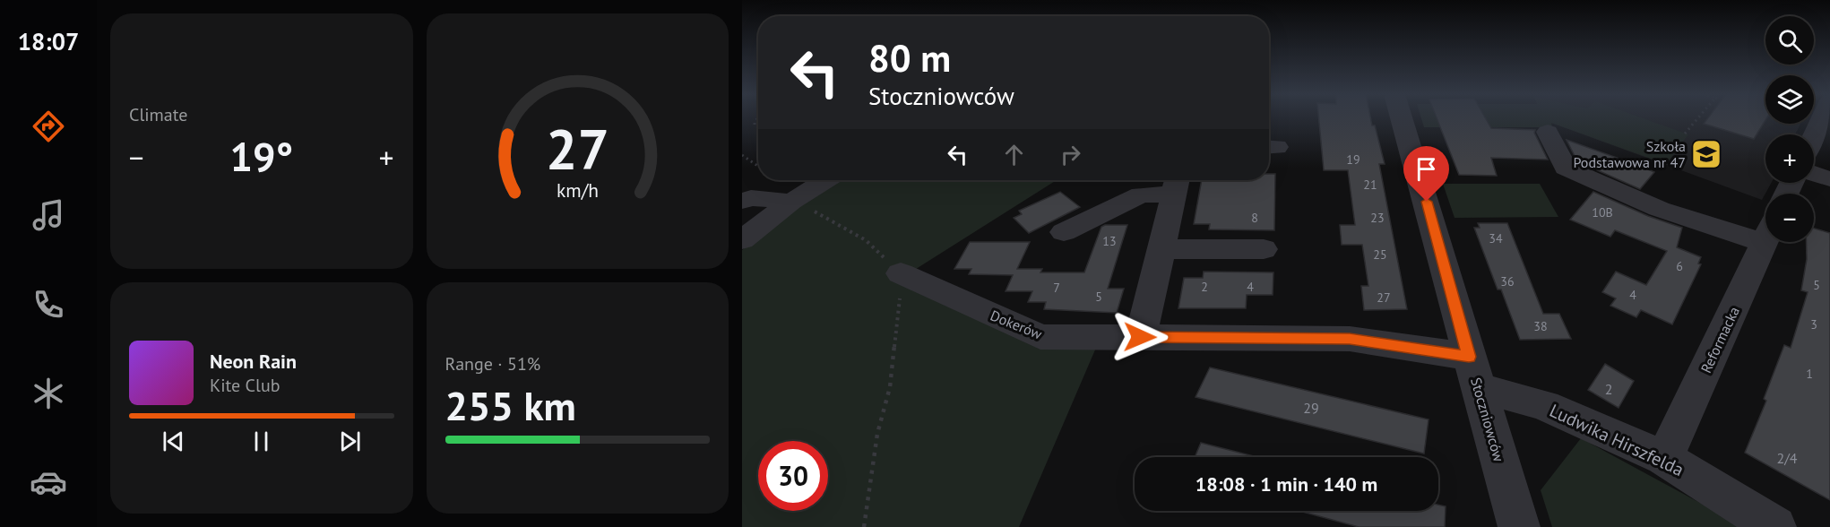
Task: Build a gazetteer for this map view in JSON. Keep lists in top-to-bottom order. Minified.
{"streets":{"street":["Dokerów","Reformacka","Stoczniowców","Ludwika Hirszfelda"]},"crossings":[["Dokerów","Stoczniowców"],["Dokerów","Ludwika Hirszfelda"],["Reformacka","Ludwika Hirszfelda"],["Stoczniowców","Ludwika Hirszfelda"]],"places":{"school or university":["Szkoła Podstawowa nr 47"]},"house_numbers":["19","21","10B","8","23","34","13","25","6","36","5","2","4","7","4","5","27","3","38","1","2","29","2/4"],"page":{"tabs":"18:07","tile":["Climate",["Range · 51%","255 km"]],"map_buttons":["+","−"],"turn":["80 m","Stoczniowców"],"heat":["−","19°","+"],"song":["Neon Rain","Kite Club"],"limit":"30","trip":"18:08 · 1 min · 140 m","gauge":["27","km/h"]}}
